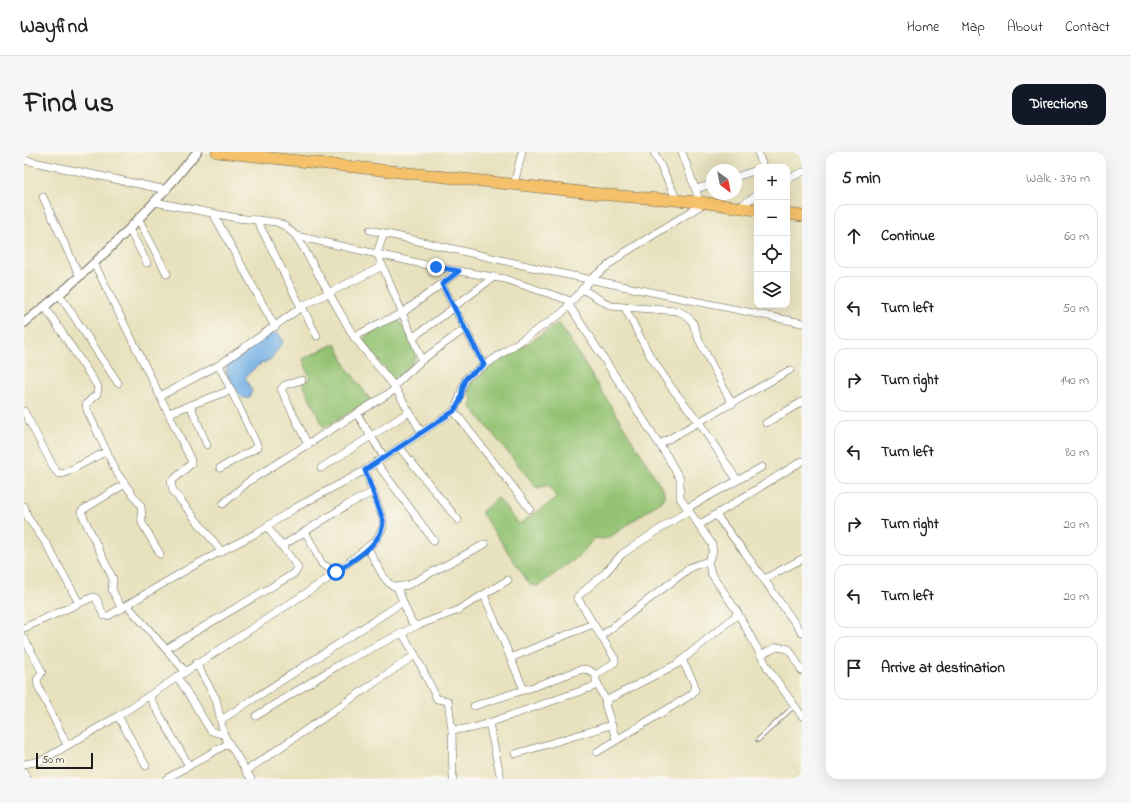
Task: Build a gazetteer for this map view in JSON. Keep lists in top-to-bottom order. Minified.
{"scale_bar":"50 m","north":"bottom right","page":{"header":"Wayfind","nav":["Home","Map","About","Contact"],"title":"Find us","buttons":"Directions","heading":["5 min","Walk · 370 m"],"map_buttons":["+","−"],"list":[["Continue","60 m"],["Turn left","50 m"],["Turn right","140 m"],["Turn left","80 m"],["Turn right","20 m"],["Turn left","20 m"],"Arrive at destination"],"scale":"50 m"}}
